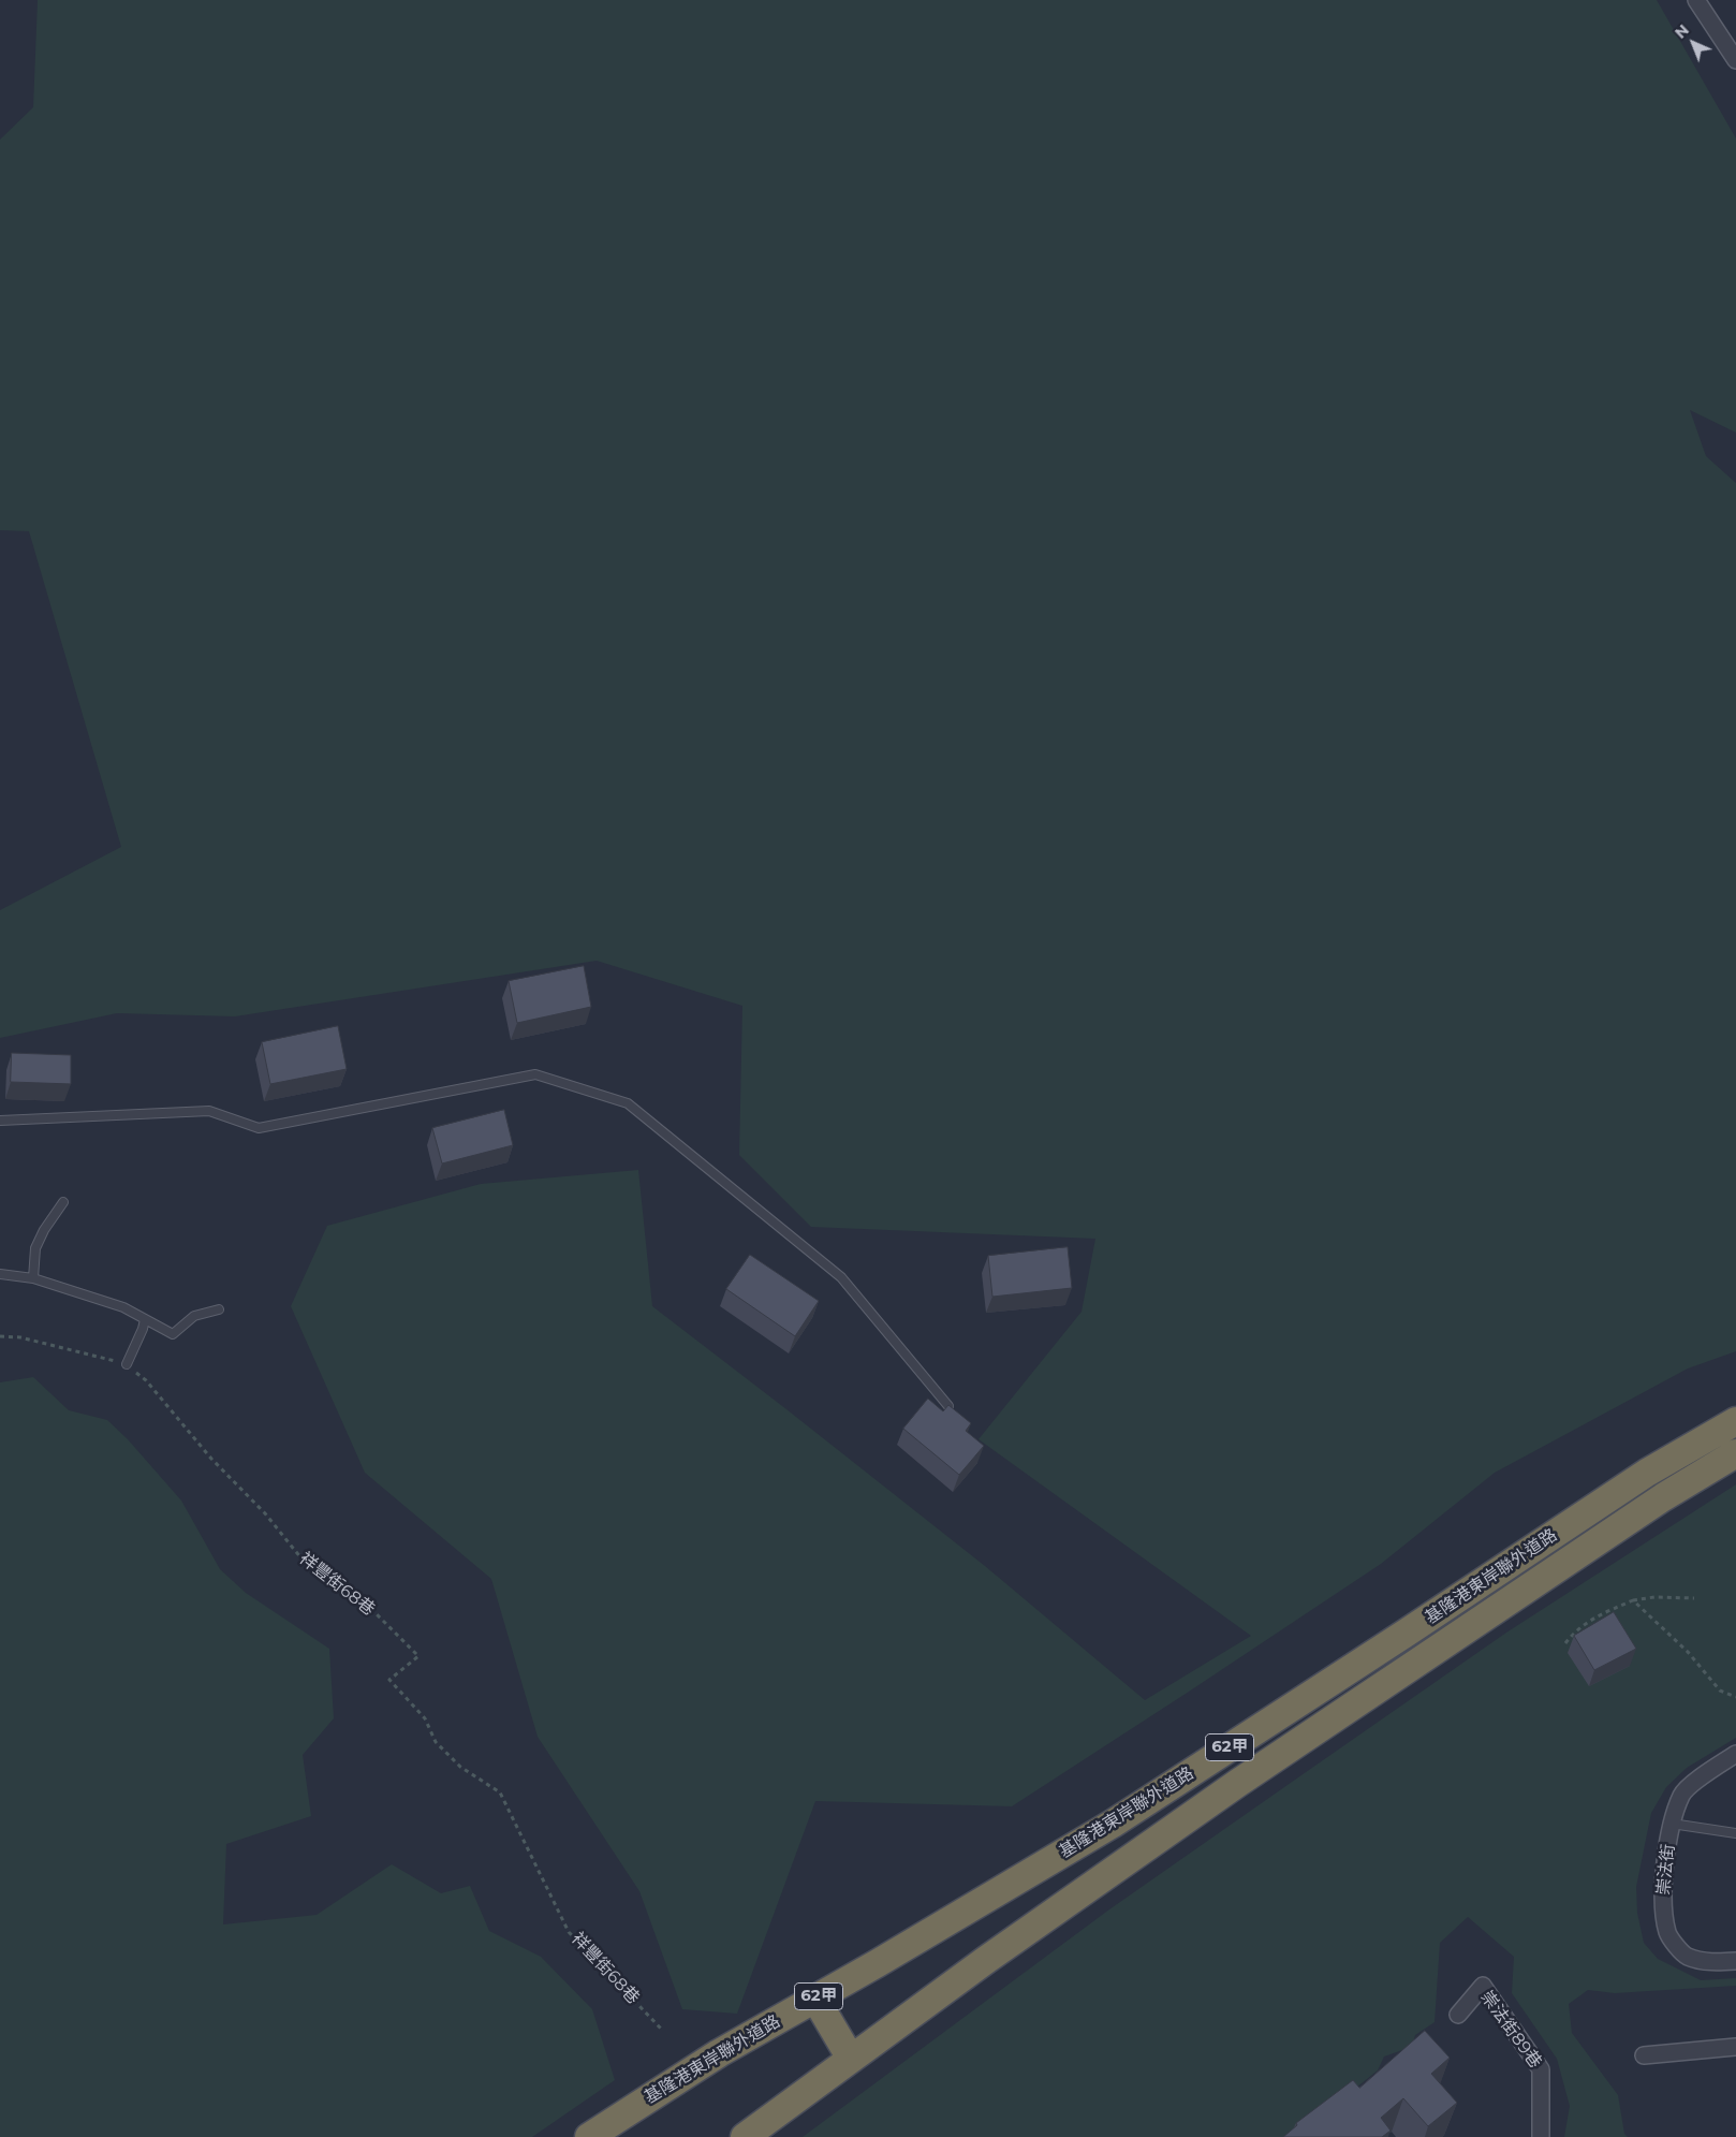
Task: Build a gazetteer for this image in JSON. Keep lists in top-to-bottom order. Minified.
{"streets":{"highway":["基隆港東岸聯外道路","62甲"],"street":["崇法街","崇法街89巷"],"path":["祥豐街68巷"]},"north":"top left"}
